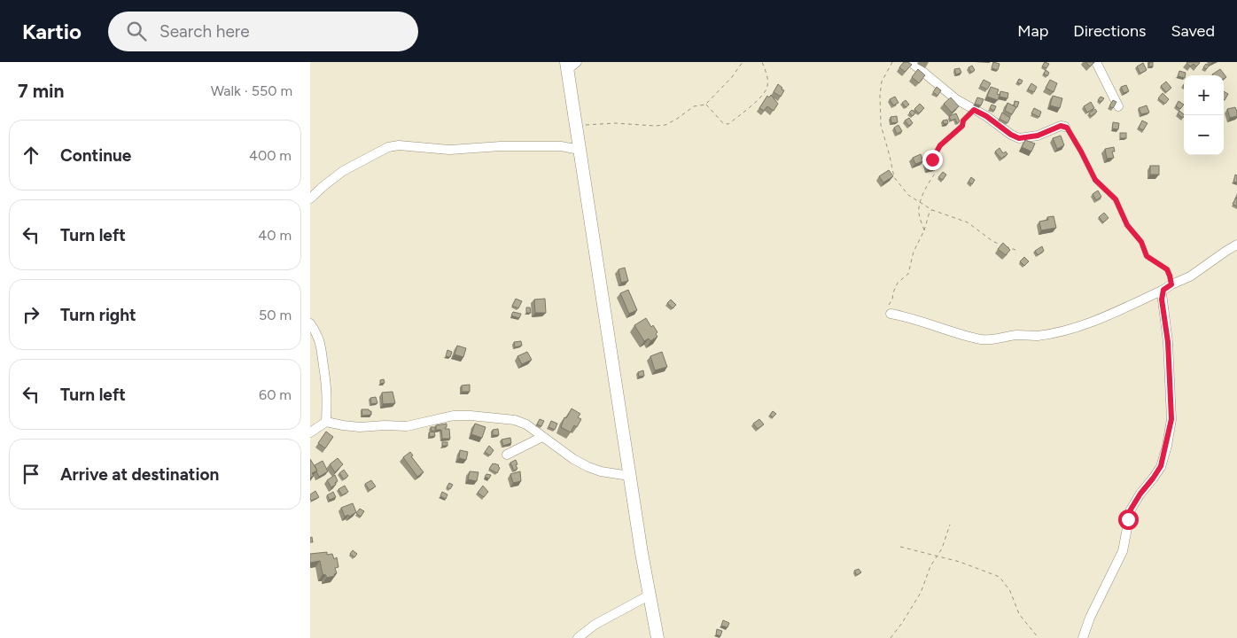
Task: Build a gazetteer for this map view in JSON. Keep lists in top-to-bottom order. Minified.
{"page":{"header":"Kartio","search":"Search here","nav":["Map","Directions","Saved"],"heading":["7 min","Walk · 550 m"],"map_buttons":["+","−"],"list":[["Continue","400 m"],["Turn left","40 m"],["Turn right","50 m"],["Turn left","60 m"],"Arrive at destination"]}}
